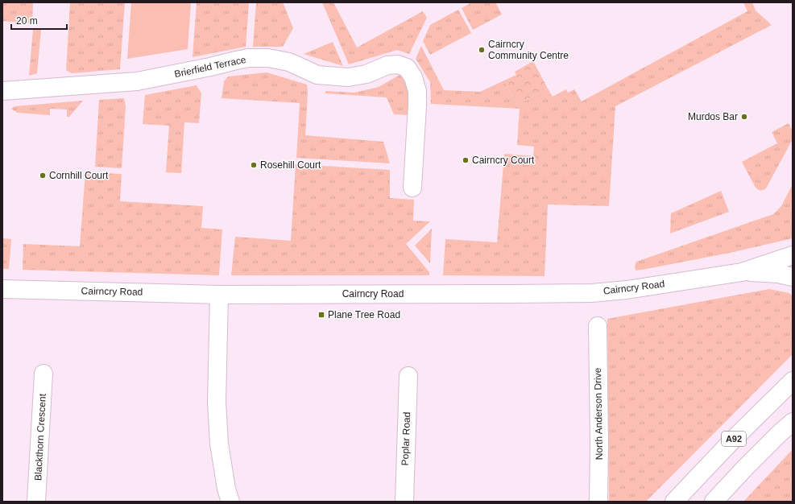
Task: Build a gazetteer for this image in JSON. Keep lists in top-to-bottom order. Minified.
{"streets":{"street":["Brierfield Terrace","Cairncry Road","North Anderson Drive","Blackthorn Crescent","Poplar Road","A92"]},"places":{"other":["Cairncry Community Centre","Murdos Bar","Cairncry Court","Rosehill Court","Cornhill Court"],"transit":["Plane Tree Road"]},"scale_bar":"20 m"}
